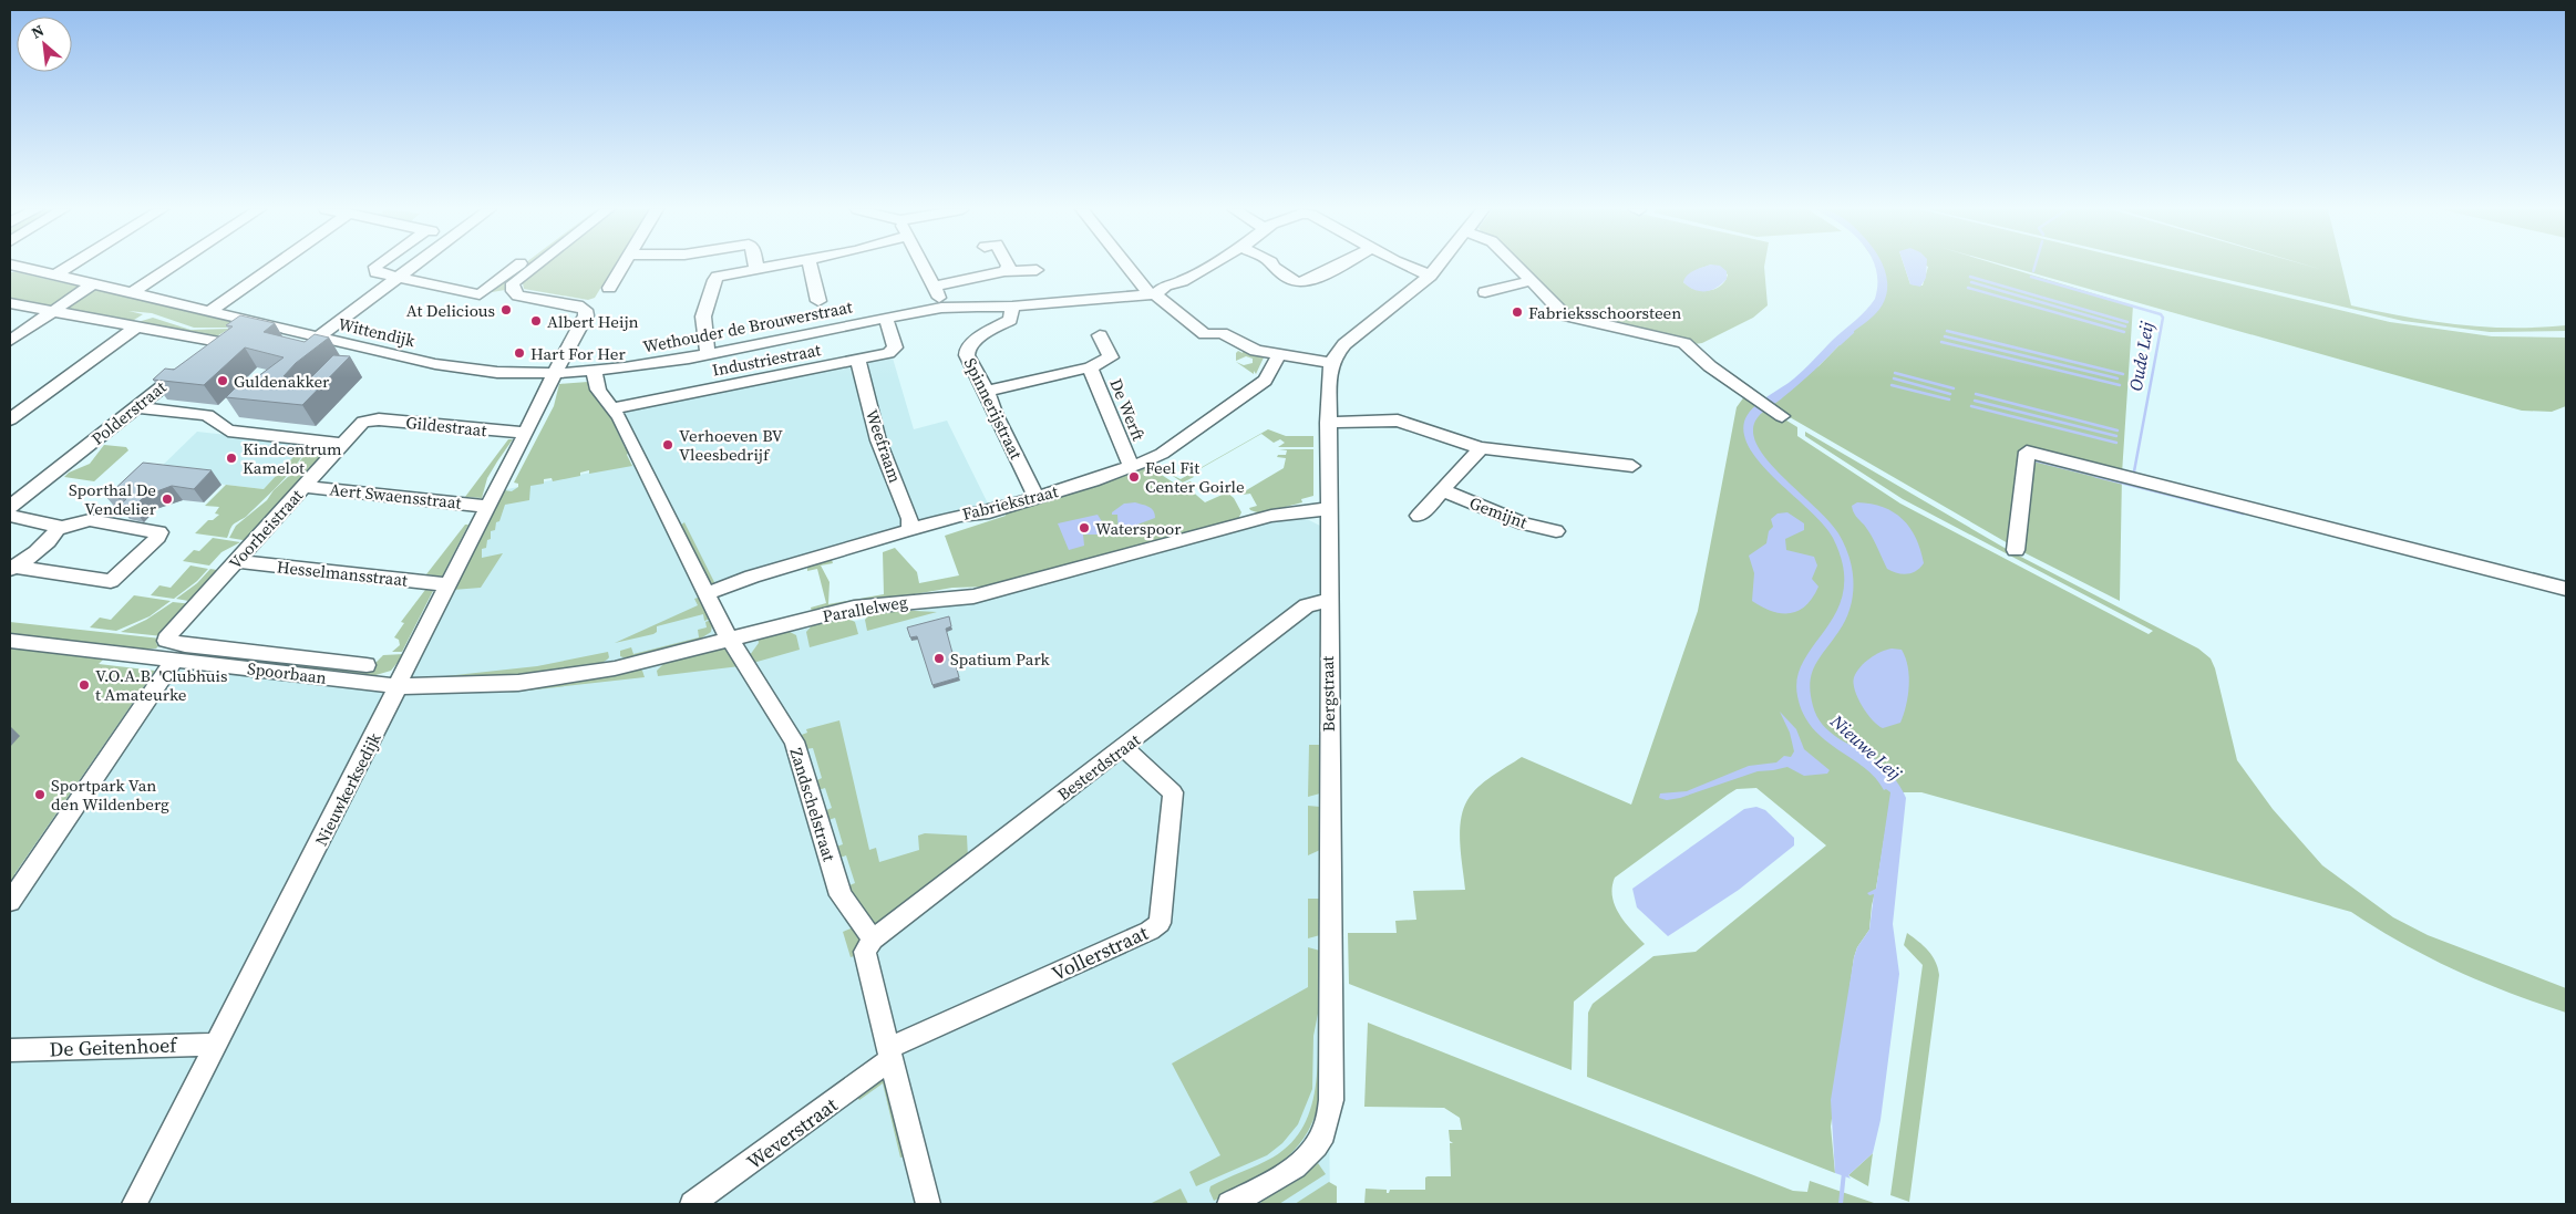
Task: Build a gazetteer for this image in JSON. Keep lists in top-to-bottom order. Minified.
{"streets":{"street":["Wethouder de Brouwerstraat","Wittendijk","Industriestraat","Spinnerijstraat","De Werft","Polderstraat","Gildestraat","Weefraam","Aert Swaensstraat","Fabriekstraat","Gemijnt","Voorheistraat","Hesselmansstraat","Parallelweg","Spoorbaan","Bergstraat","Besterdstraat","Nieuwkerksedijk","Zandschelstraat","Vollerstraat","De Geitenhoef","Weverstraat"]},"crossings":[["Wethouder de Brouwerstraat","Wittendijk"],["Wethouder de Brouwerstraat","Industriestraat"],["Wethouder de Brouwerstraat","Spinnerijstraat"],["Wethouder de Brouwerstraat","Nieuwkerksedijk"],["Wethouder de Brouwerstraat","Zandschelstraat"],["Wittendijk","Nieuwkerksedijk"],["Industriestraat","Weefraam"],["Industriestraat","Zandschelstraat"],["Spinnerijstraat","De Werft"],["Spinnerijstraat","Fabriekstraat"],["De Werft","Fabriekstraat"],["Gildestraat","Voorheistraat"],["Gildestraat","Nieuwkerksedijk"],["Weefraam","Fabriekstraat"],["Aert Swaensstraat","Voorheistraat"],["Aert Swaensstraat","Nieuwkerksedijk"],["Fabriekstraat","Zandschelstraat"],["Voorheistraat","Hesselmansstraat"],["Voorheistraat","Spoorbaan"],["Hesselmansstraat","Nieuwkerksedijk"],["Parallelweg","Spoorbaan"],["Parallelweg","Bergstraat"],["Parallelweg","Nieuwkerksedijk"],["Parallelweg","Zandschelstraat"],["Spoorbaan","Nieuwkerksedijk"],["Bergstraat","Besterdstraat"],["Besterdstraat","Zandschelstraat"],["Besterdstraat","Vollerstraat"],["Nieuwkerksedijk","De Geitenhoef"],["Vollerstraat","Weverstraat"]],"water":["Oude Leij","Nieuwe Leij"],"places":["At Delicious","Fabrieksschoorsteen","Albert Heijn","Hart For Her","Guldenakker","Verhoeven BV Vleesbedrijf","Kindcentrum Kamelot","Feel Fit Center Goirle","Sporthal De Vendelier","Waterspoor","Spatium Park","V.O.A.B. 'Clubhuis t Amateurke","Sportpark Van den Wildenberg"],"north":"top left"}
